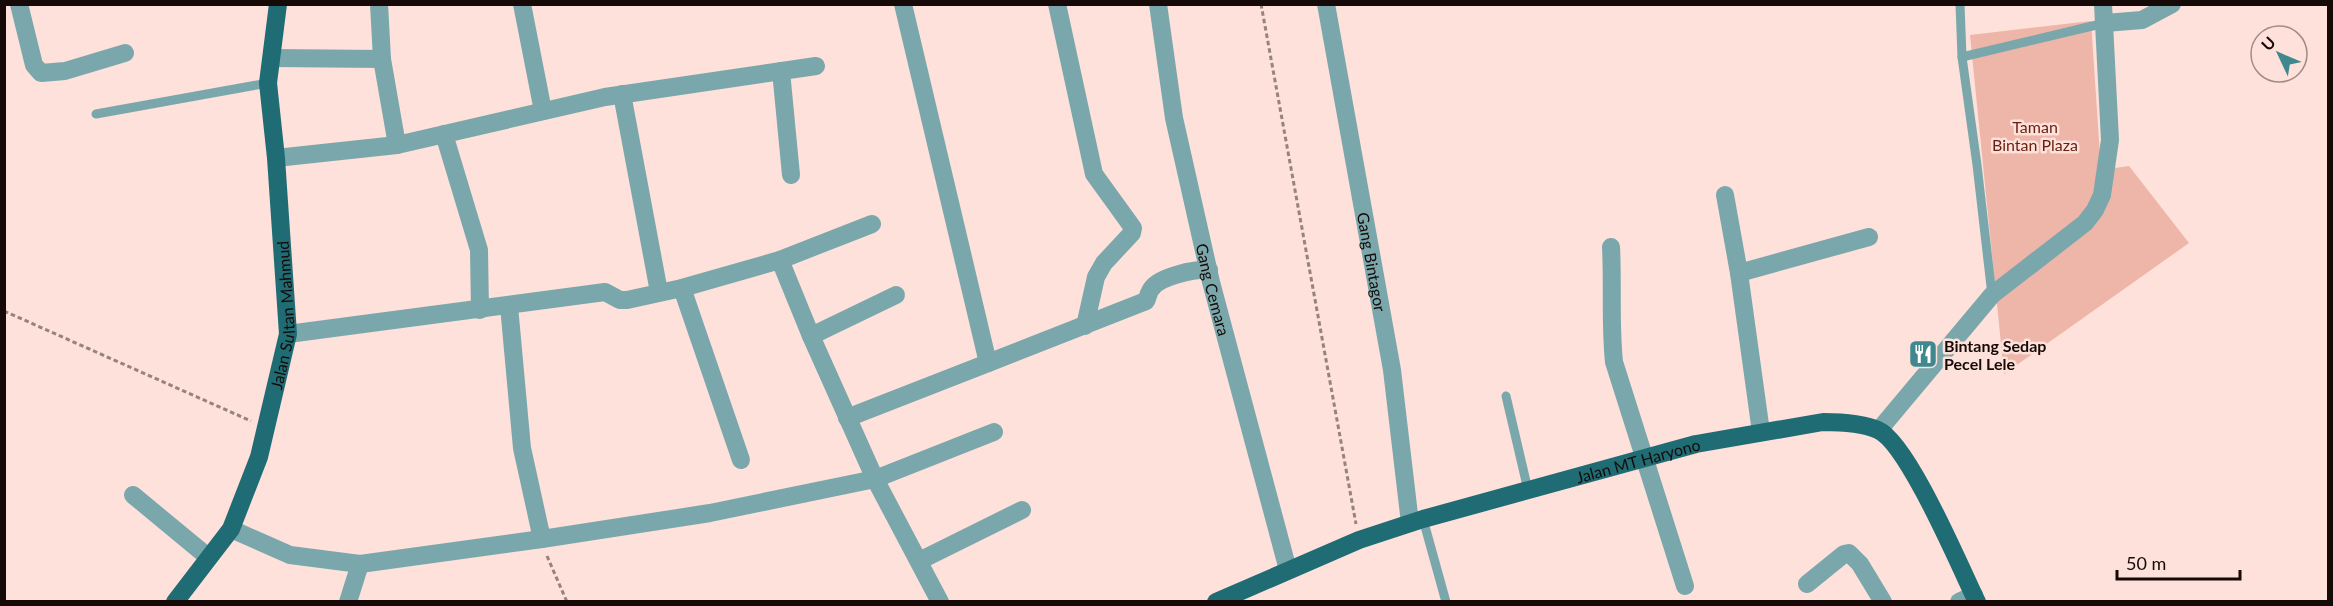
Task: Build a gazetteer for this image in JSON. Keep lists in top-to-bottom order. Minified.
{"streets":{"main road":["Jalan Sultan Mahmud","Jalan MT Haryono"],"street":["Gang Bintagor","Gang Cemara"]},"crossings":[["Gang Bintagor","Jalan MT Haryono"],["Gang Cemara","Jalan MT Haryono"]],"parks":["Taman Bintan Plaza"],"places":{"restaurant":["Bintang Sedap Pecel Lele"]},"scale_bar":"50 m","north":"top left"}
